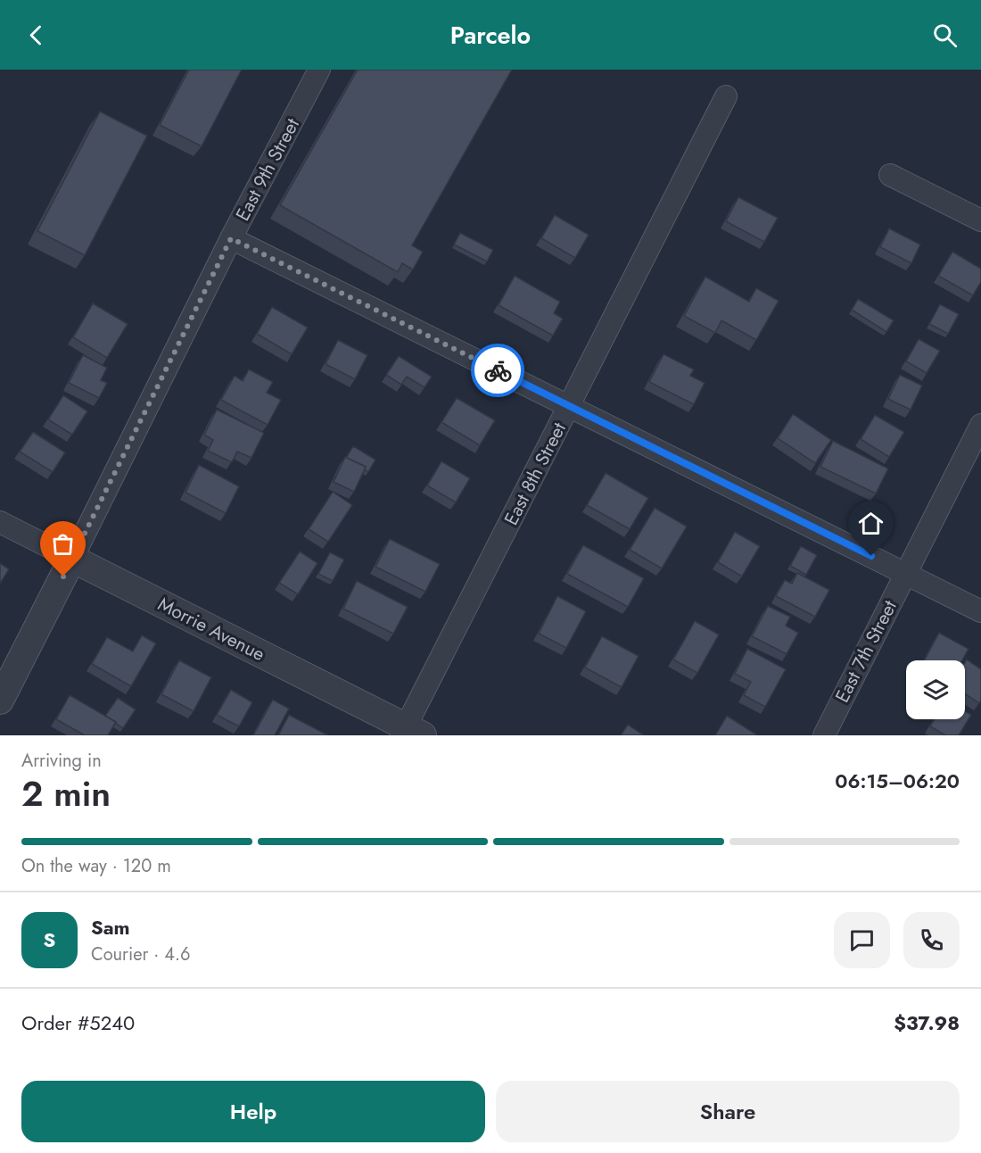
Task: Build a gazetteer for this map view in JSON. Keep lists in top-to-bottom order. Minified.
{"streets":{"street":["East 9th Street","East 8th Street","Morrie Avenue","East 7th Street"]},"crossings":[["East 9th Street","Morrie Avenue"],["East 8th Street","Morrie Avenue"]],"page":{"header":"Parcelo","heading":["2 min","Arriving in","06:15–06:20"],"panel":["Sam","Courier · 4.6","Order #5240","$37.98"],"bar":"On the way · 120 m","round":"S","buttons":["Help","Share"]}}
